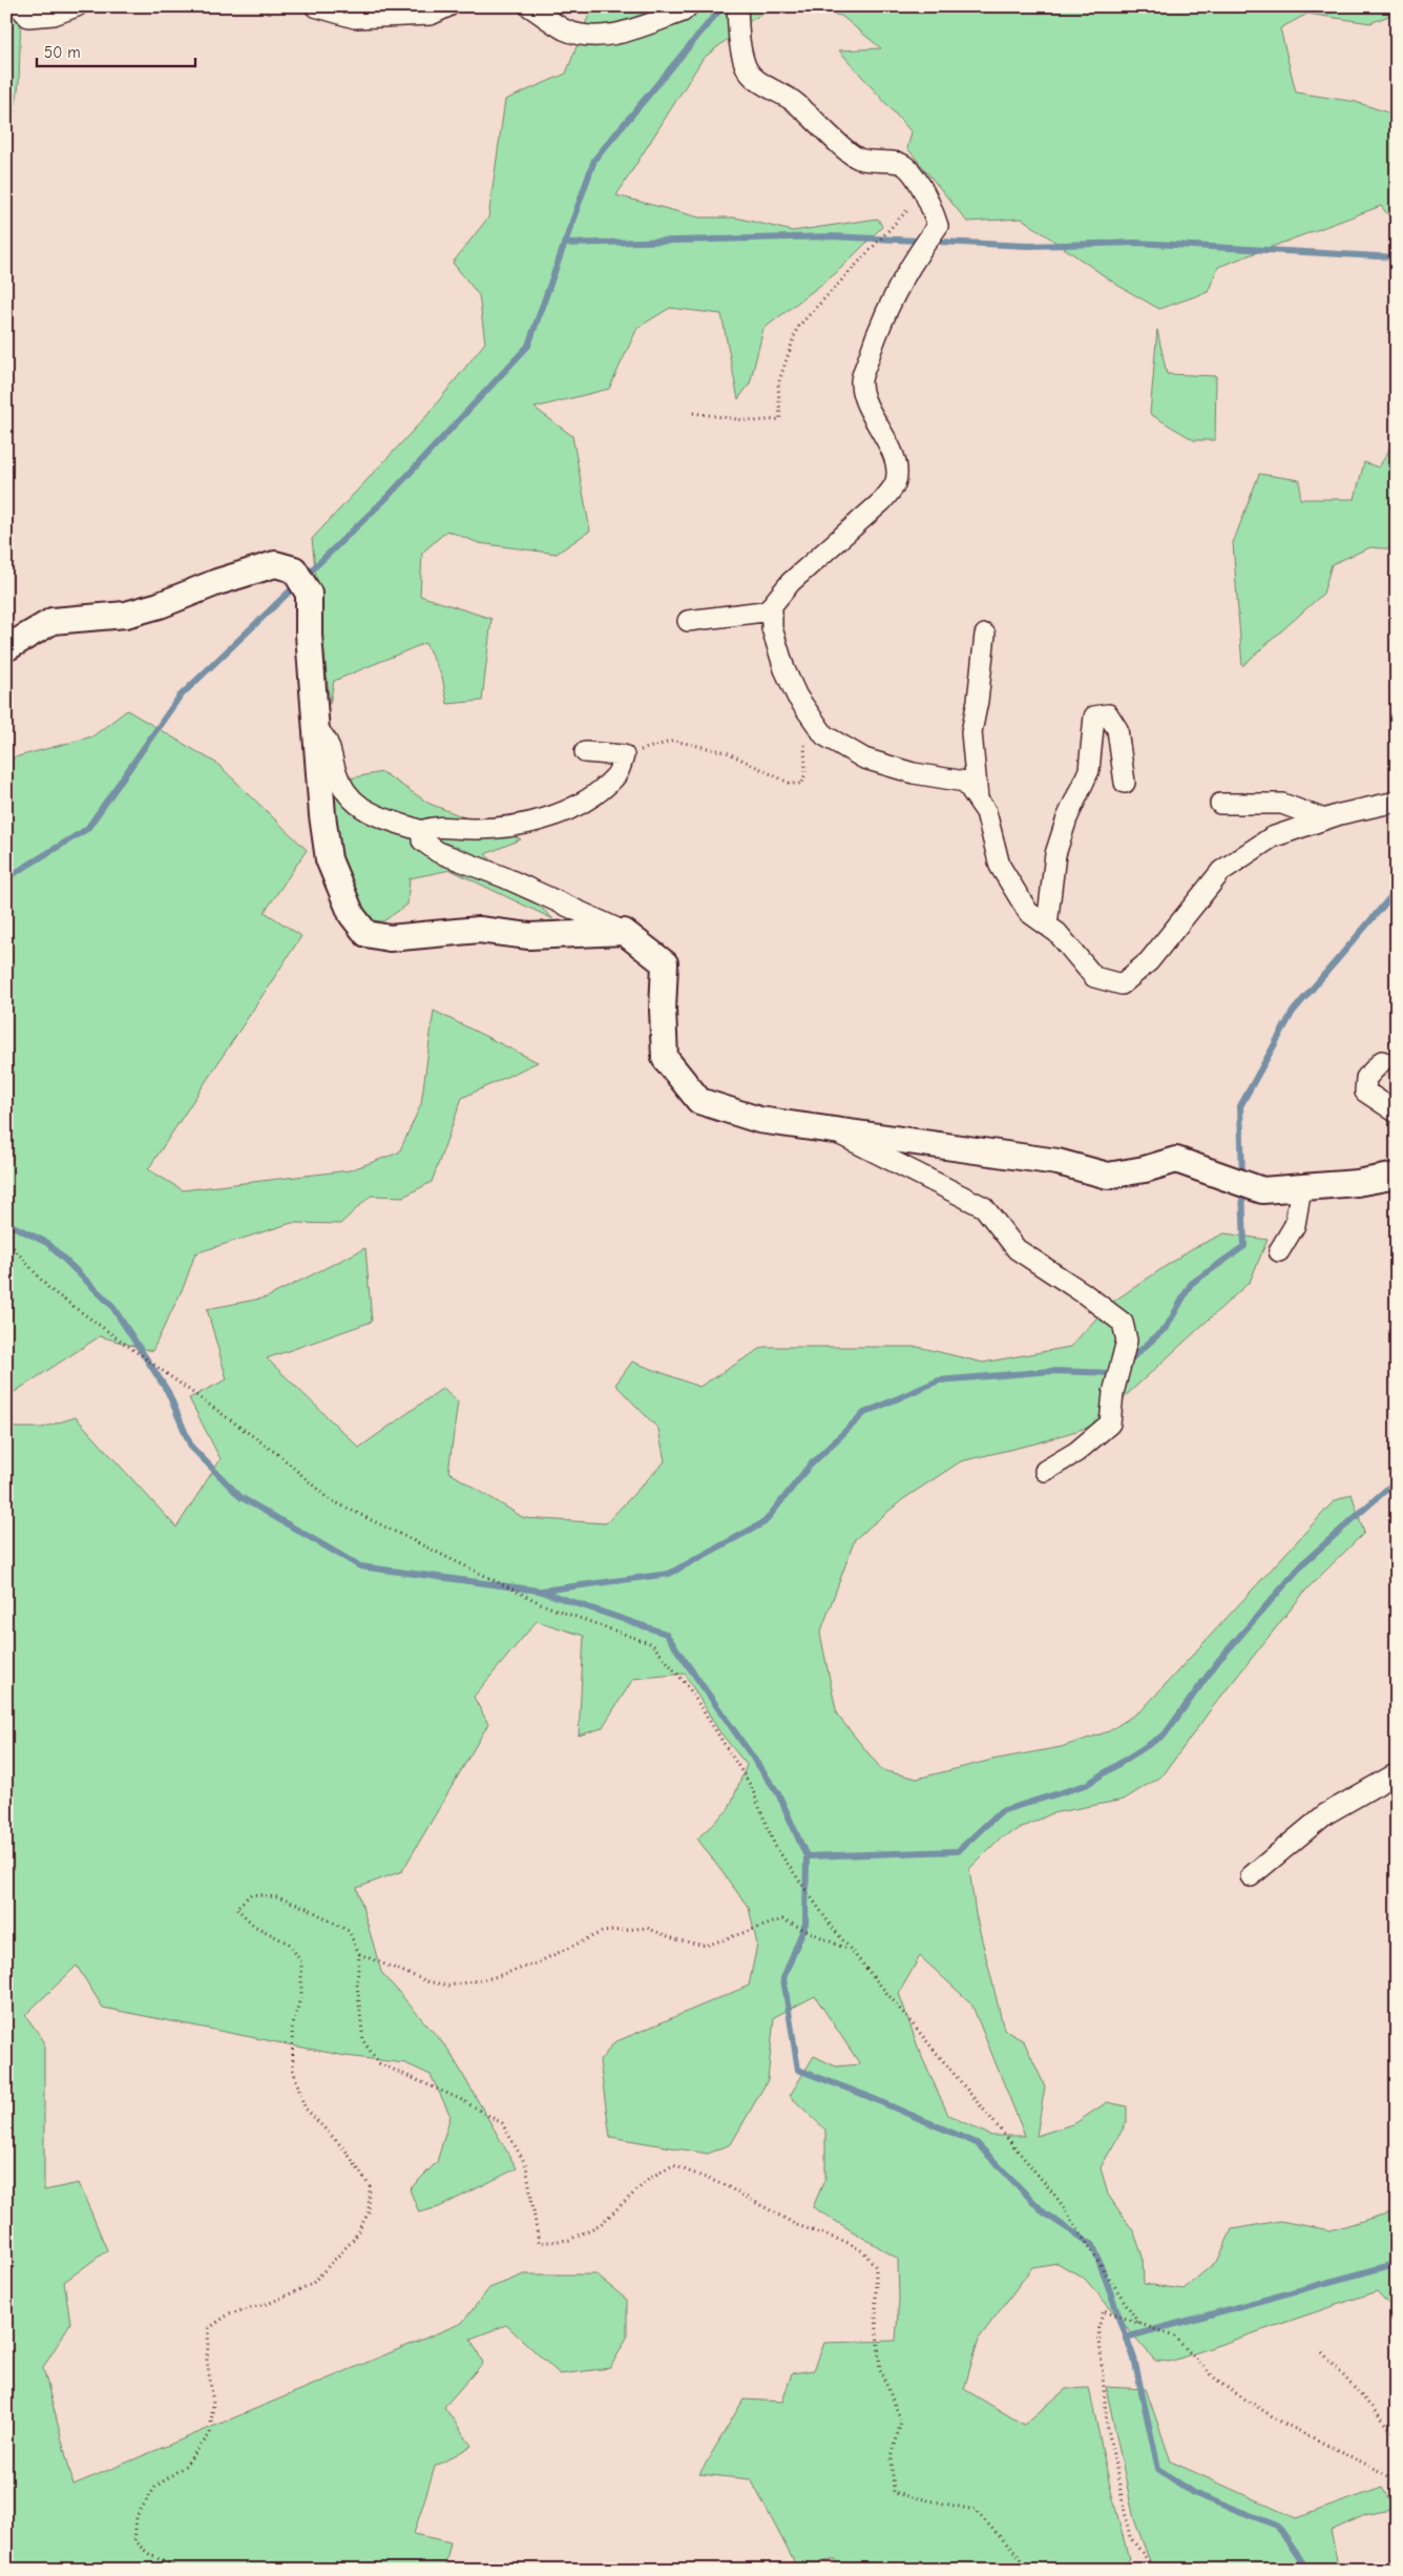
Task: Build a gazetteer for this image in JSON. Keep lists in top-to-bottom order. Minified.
{"scale_bar":"50 m"}
